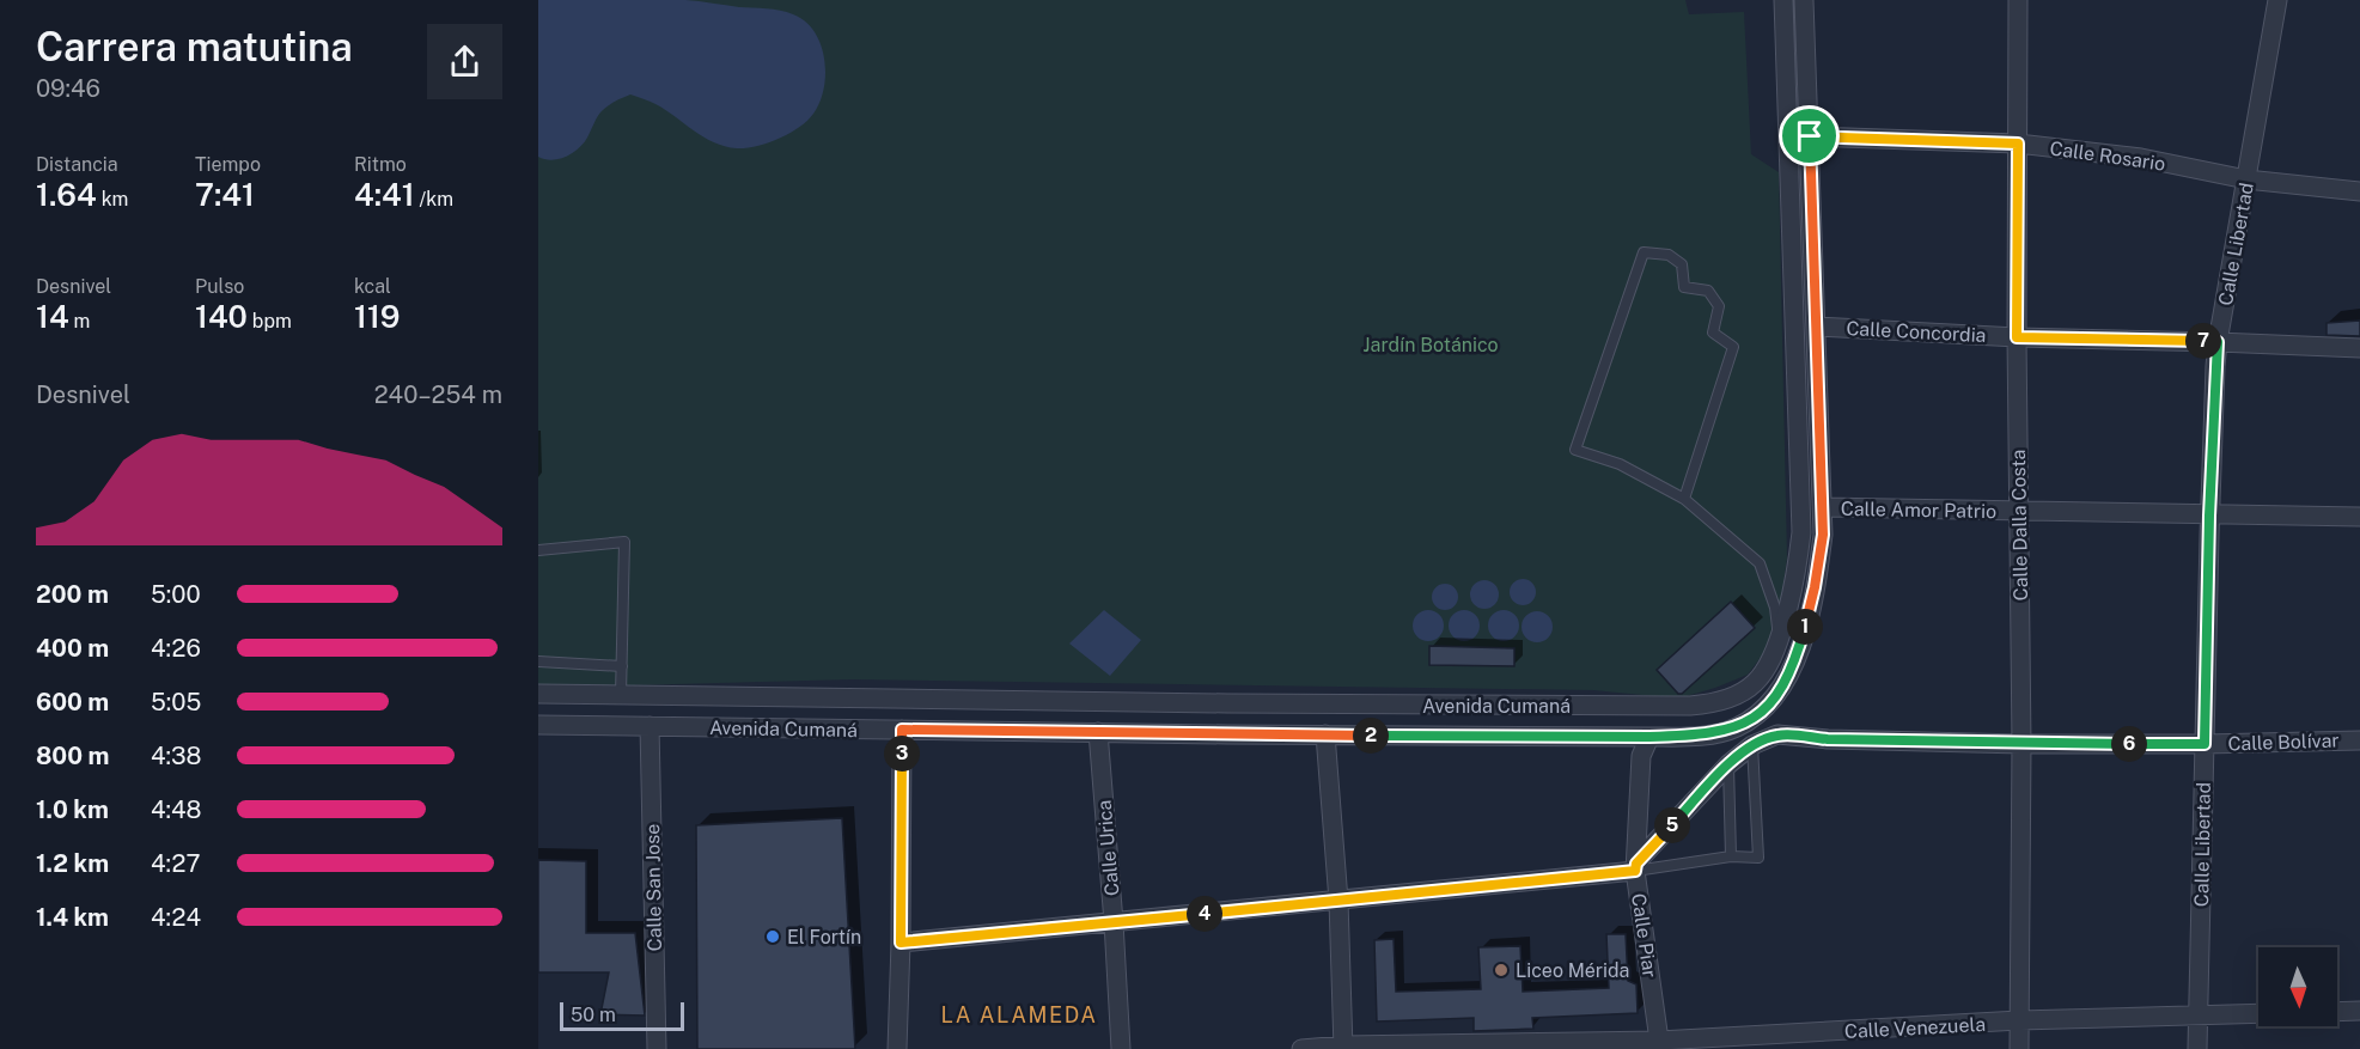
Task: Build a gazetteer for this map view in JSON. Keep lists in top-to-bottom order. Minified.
{"streets":{"street":["Calle Rosario","Calle Libertad","Calle Concordia","Calle Amor Patrio","Calle Dalla Costa","Avenida Cumaná","Calle Bolívar","Calle Urica","Calle San Jose","Calle Piar","Calle Venezuela"]},"crossings":[["Calle Rosario","Calle Libertad"],["Calle Rosario","Calle Dalla Costa"],["Calle Rosario","Avenida Cumaná"],["Calle Libertad","Calle Concordia"],["Calle Libertad","Calle Amor Patrio"],["Calle Libertad","Calle Bolívar"],["Calle Libertad","Calle Venezuela"],["Calle Concordia","Calle Dalla Costa"],["Calle Concordia","Avenida Cumaná"],["Calle Amor Patrio","Calle Dalla Costa"],["Calle Amor Patrio","Avenida Cumaná"],["Calle Dalla Costa","Calle Bolívar"],["Calle Dalla Costa","Calle Venezuela"],["Avenida Cumaná","Calle Urica"],["Avenida Cumaná","Calle San Jose"],["Avenida Cumaná","Calle Piar"],["Calle Piar","Calle Venezuela"]],"districts":["LA ALAMEDA"],"parks":["Jardín Botánico"],"places":["El Fortín","Liceo Mérida"],"scale_bar":"50 m","north":"bottom","page":{"heading":["Carrera matutina","09:46"],"stats":[["Distancia","1.64 km"],["Tiempo","7:41"],["Ritmo","4:41 /km"],["Desnivel","14 m"],["Pulso","140 bpm"],["kcal","119"]],"pins":["7","1","2","6","3","5","4"],"chart":["Desnivel","240–254 m"],"list":[{"name":"200 m","note":"5:00"},{"name":"400 m","note":"4:26"},{"name":"600 m","note":"5:05"},{"name":"800 m","note":"4:38"},{"name":"1.0 km","note":"4:48"},{"name":"1.2 km","note":"4:27"},{"name":"1.4 km","note":"4:24"}],"scale":"50 m"}}
